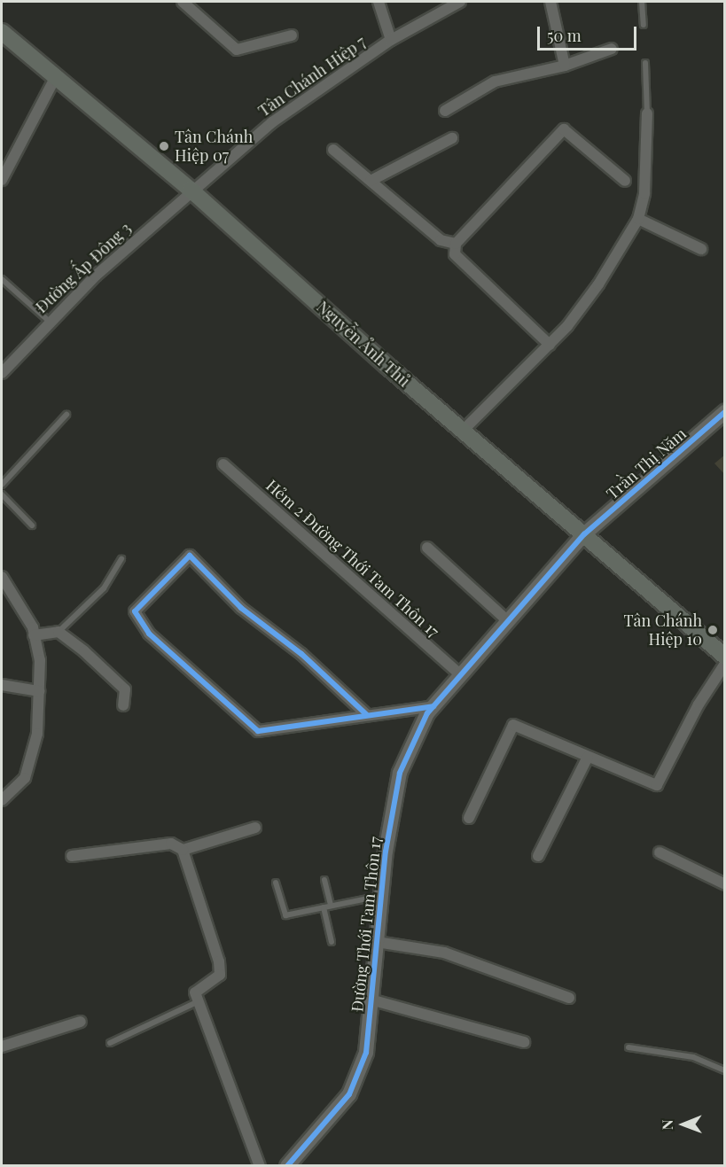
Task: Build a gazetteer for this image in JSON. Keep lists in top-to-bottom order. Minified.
{"streets":{"main road":["Nguyễn Ảnh Thủ"],"street":["Tân Chánh Hiệp 7","Đường Ấp Đông 3","Trần Thị Năm","Hẻm 2 Đường Thới Tam Thôn 17","Đường Thới Tam Thôn 17"]},"crossings":[["Tân Chánh Hiệp 7","Đường Ấp Đông 3"],["Tân Chánh Hiệp 7","Nguyễn Ảnh Thủ"],["Đường Ấp Đông 3","Nguyễn Ảnh Thủ"],["Nguyễn Ảnh Thủ","Trần Thị Năm"],["Nguyễn Ảnh Thủ","Đường Thới Tam Thôn 17"],["Trần Thị Năm","Đường Thới Tam Thôn 17"],["Hẻm 2 Đường Thới Tam Thôn 17","Đường Thới Tam Thôn 17"]],"places":["Tân Chánh Hiệp 07","Tân Chánh Hiệp 10"],"scale_bar":"50 m","north":"left"}
